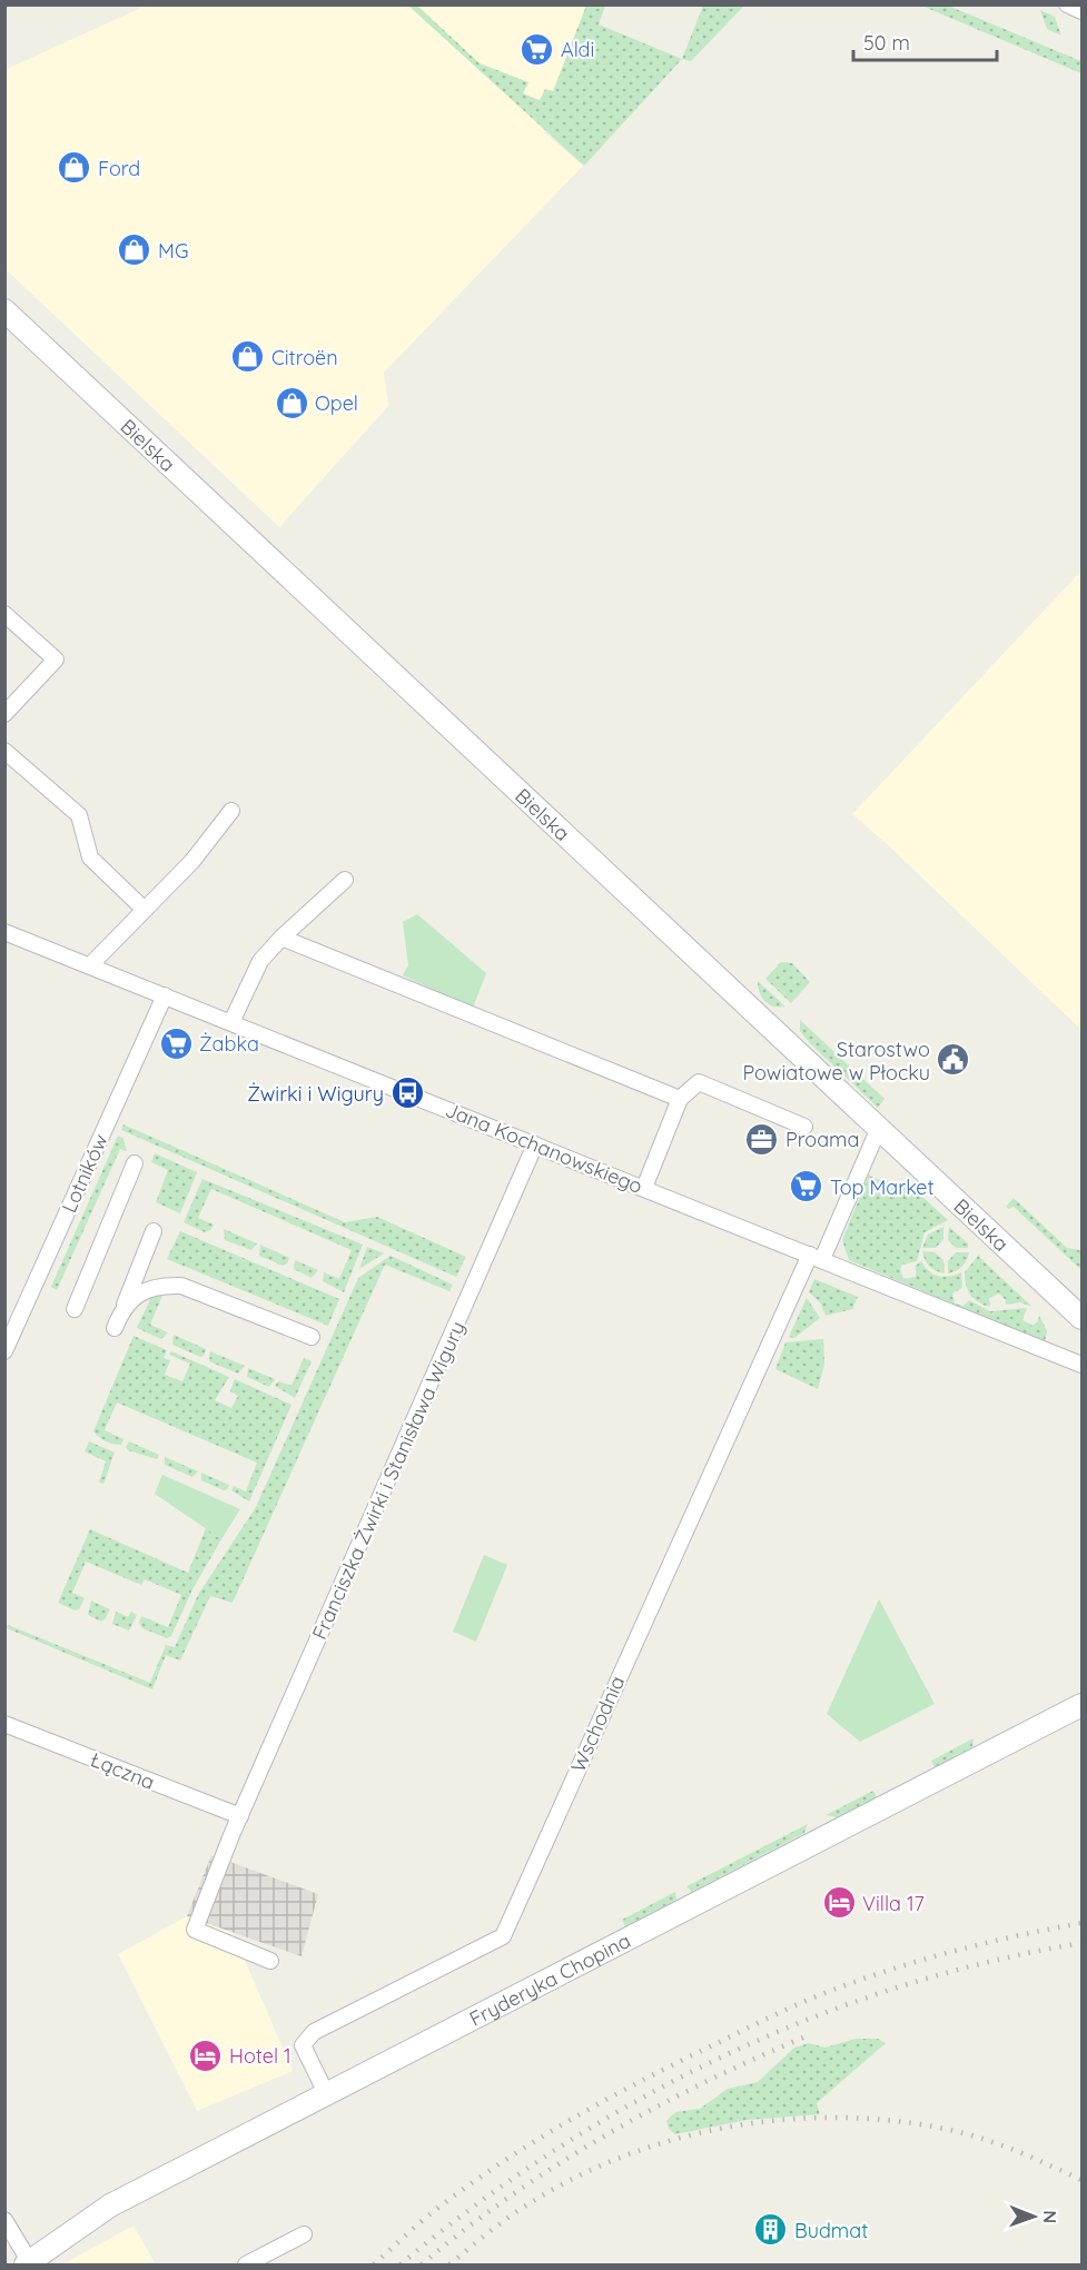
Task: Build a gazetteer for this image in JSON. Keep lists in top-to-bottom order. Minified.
{"streets":{"main road":["Bielska","Fryderyka Chopina"],"street":["Jana Kochanowskiego","Lotników","Franciszka Żwirki i Stanisława Wigury","Wschodnia","Łączna"]},"crossings":[["Jana Kochanowskiego","Lotników"],["Jana Kochanowskiego","Franciszka Żwirki i Stanisława Wigury"],["Jana Kochanowskiego","Wschodnia"],["Franciszka Żwirki i Stanisława Wigury","Łączna"],["Wschodnia","Fryderyka Chopina"]],"places":{"supermarket":["Aldi","Żabka","Top Market"],"shop":["Ford","MG","Citroën","Opel"],"public building":["Starostwo Powiatowe w Płocku"],"bus stop":["Żwirki i Wigury"],"office":["Proama"],"hotel":["Villa 17","Hotel 1"],"building":["Budmat"]},"scale_bar":"50 m","north":"right"}
